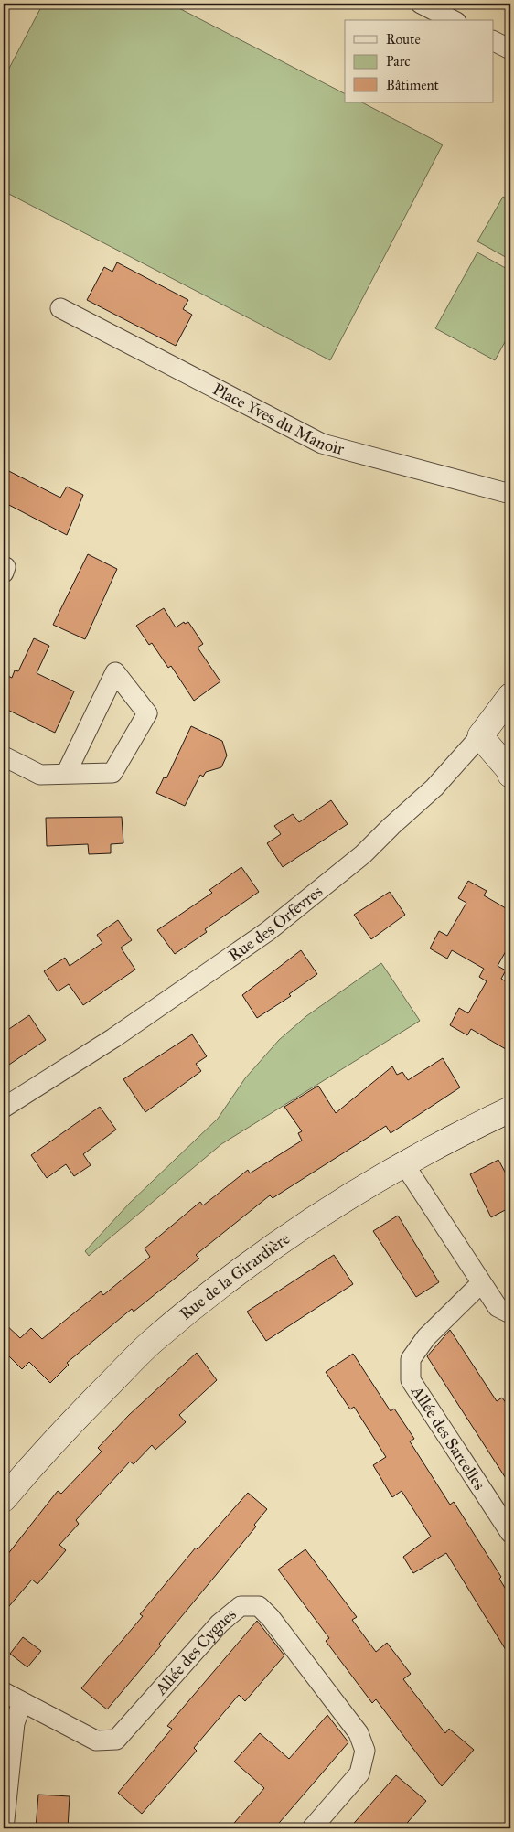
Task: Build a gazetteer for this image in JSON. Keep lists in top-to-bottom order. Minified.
{"streets":{"street":["Place Yves du Manoir","Rue des Orfèvres","Rue de la Girardière","Allée des Sarcelles","Allée des Cygnes"]},"legend":["Route","Parc","Bâtiment"]}
